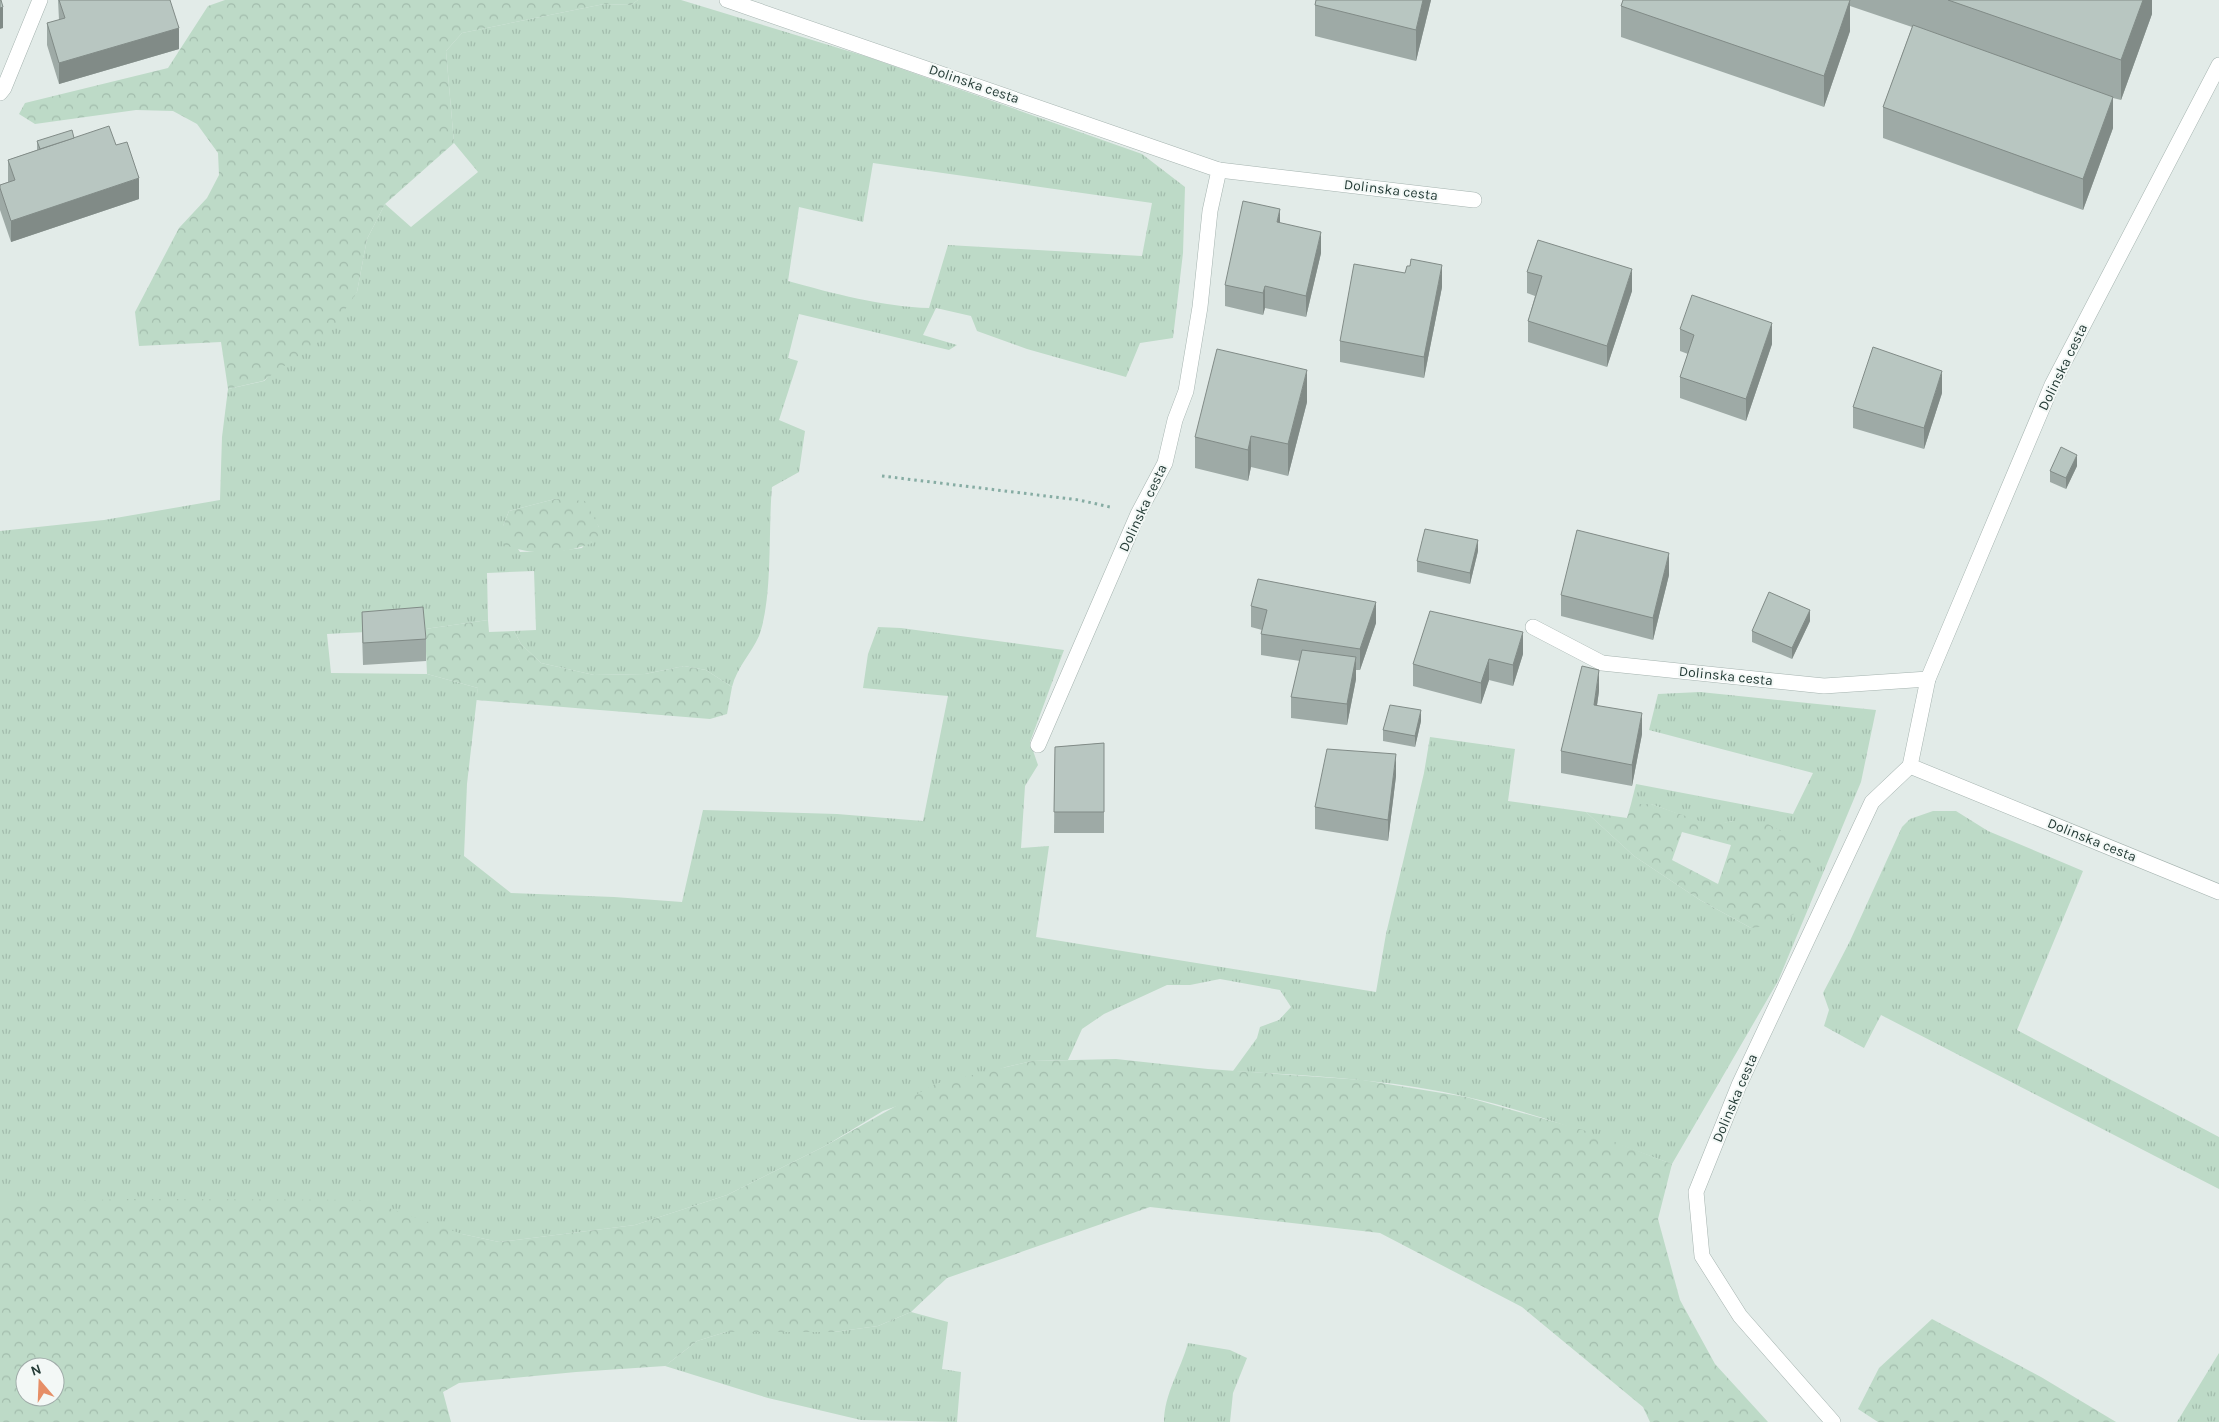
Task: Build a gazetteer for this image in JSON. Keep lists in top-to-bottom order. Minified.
{"streets":{"street":["Dolinska cesta"]},"north":"top"}
